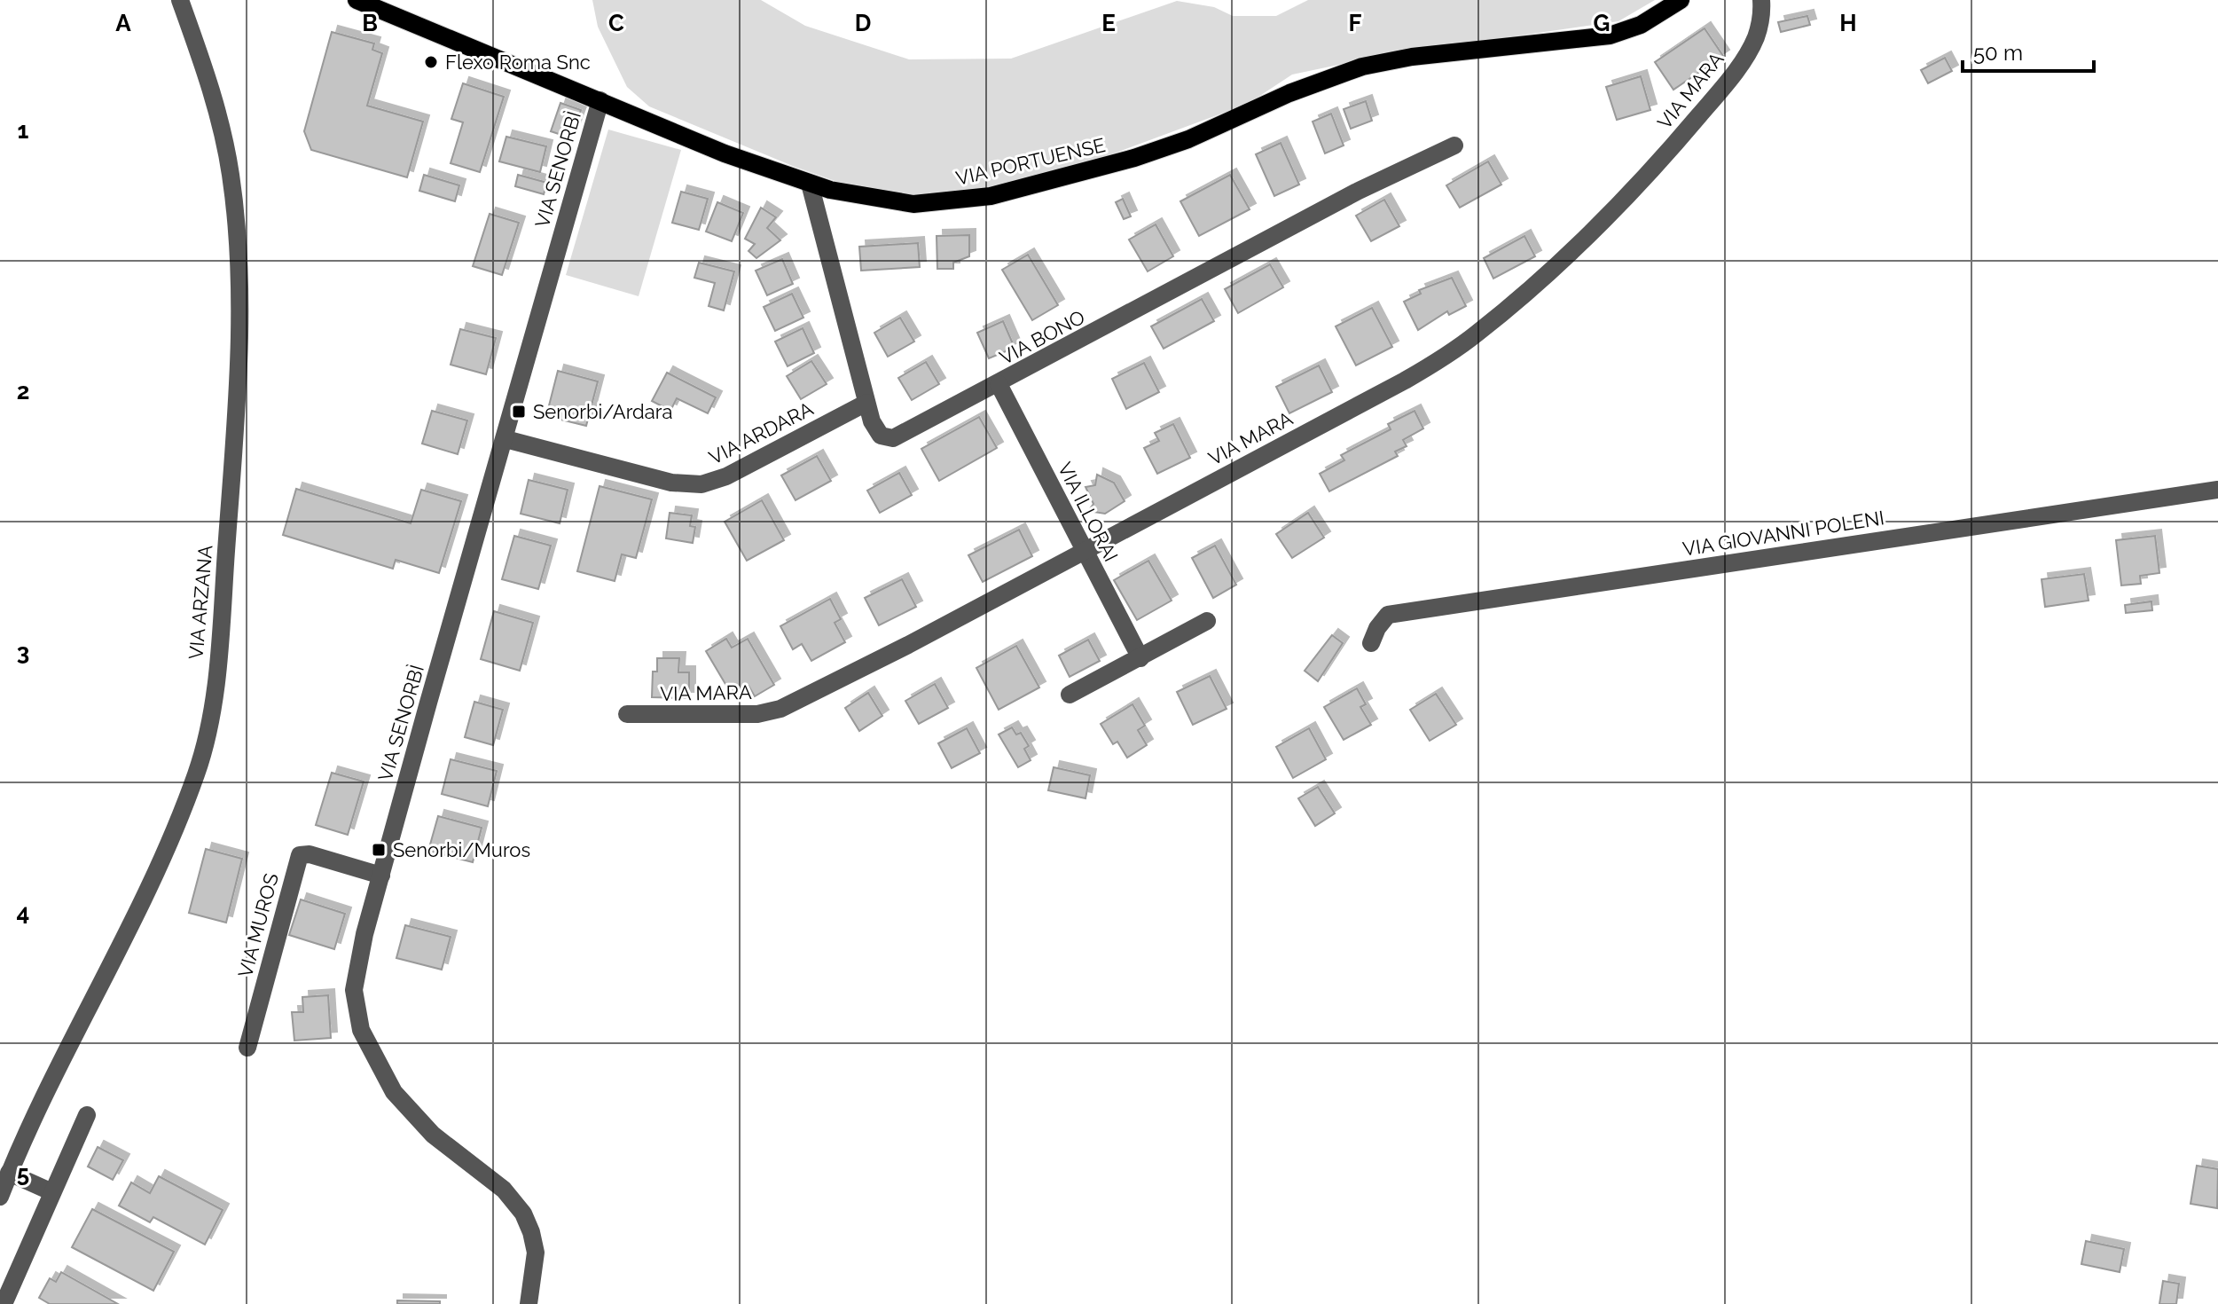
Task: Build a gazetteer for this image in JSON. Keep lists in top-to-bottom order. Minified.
{"streets":{"main road":["VIA PORTUENSE"],"street":["VIA MARA","VIA SENORBÌ","VIA BONO","VIA ARDARA","VIA ILLORAI","VIA GIOVANNI POLENI","VIA ARZANA","VIA MUROS"]},"crossings":[["VIA MARA","VIA ILLORAI"],["VIA PORTUENSE","VIA SENORBÌ"],["VIA PORTUENSE","VIA BONO"],["VIA SENORBÌ","VIA ARDARA"],["VIA SENORBÌ","VIA MUROS"],["VIA BONO","VIA ARDARA"],["VIA BONO","VIA ILLORAI"]],"places":{"other":["Flexo Roma Snc"],"transit":["Senorbi/Ardara","Senorbi/Muros"]},"scale_bar":"50 m","grid":{"columns":["A","B","C","D","E","F","G","H"],"rows":["1","2","3","4","5"]}}
